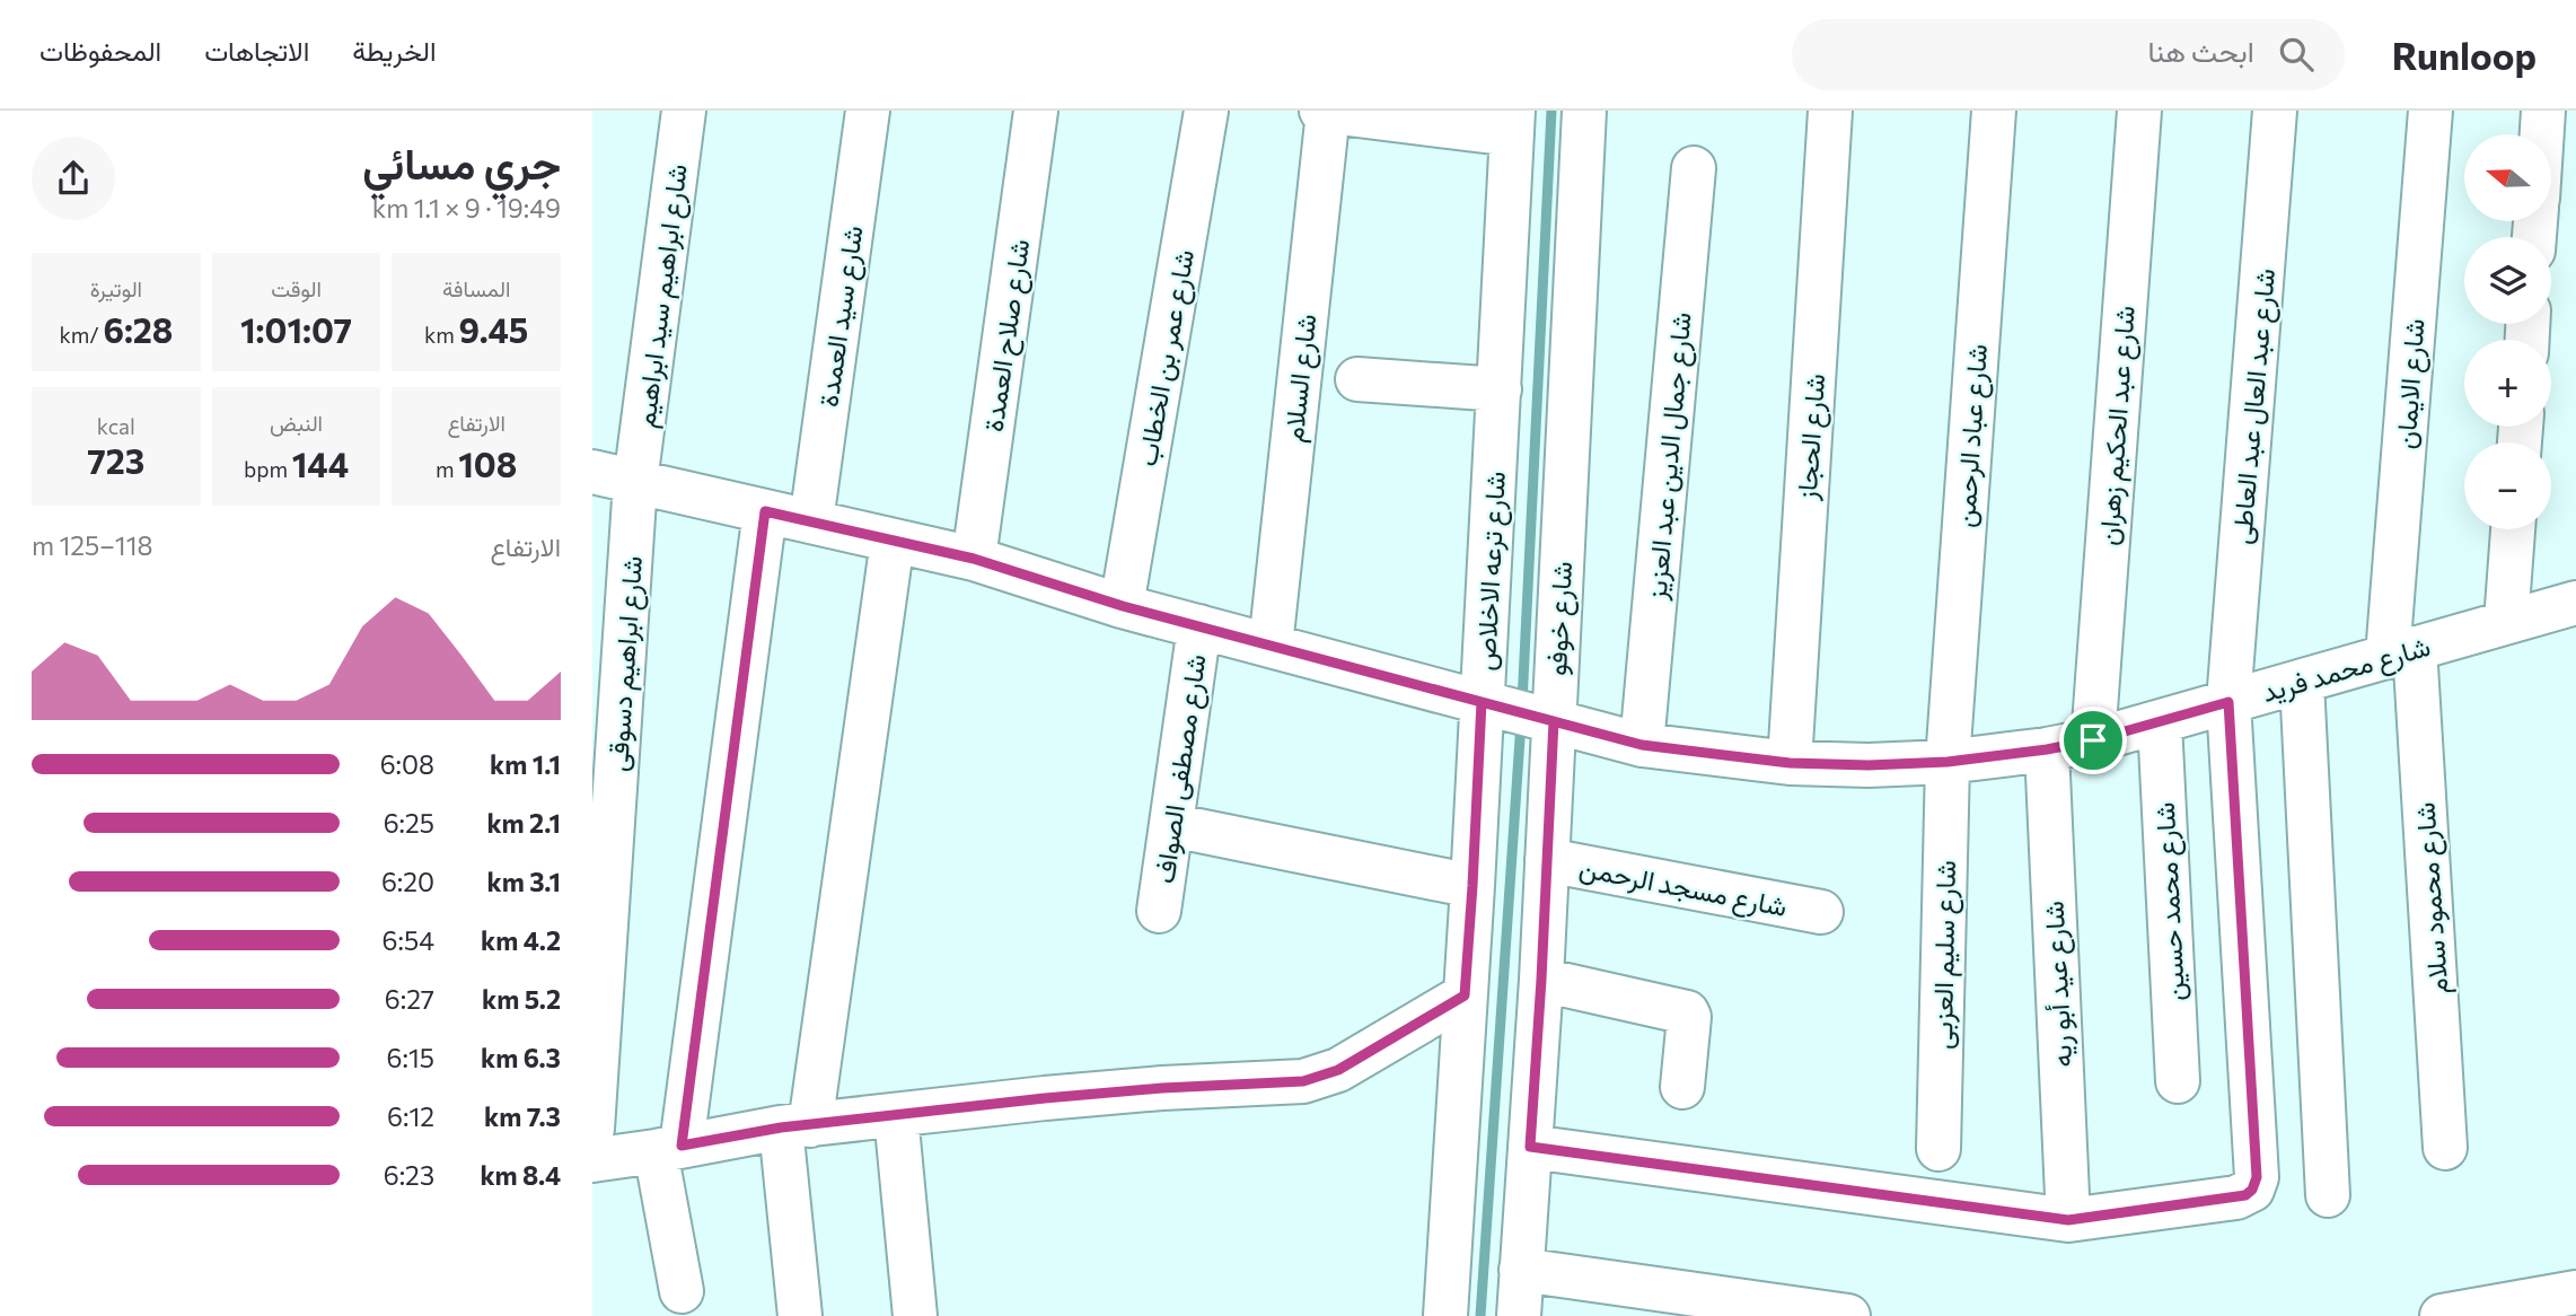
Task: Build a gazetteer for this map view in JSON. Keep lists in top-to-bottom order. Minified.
{"streets":{"street":["شارع ابراهيم سيد ابراهيم","شارع سيد العمدة","شارع صلاح العمدة","شارع عمر بن الخطاب","شارع السلام","شارع الايمان","شارع عبد العال عبد العاطى","شارع عبد الحكيم زهران","شارع عباد الرحمن","شارع الحجاز","شارع جمال الدين عبد العزيز","شارع ترعه الاخلاص","شارع خوفو","شارع ابراهيم دسوقى","شارع محمد فريد","شارع مصطفى الصواف","شارع مسجد الرحمن","شارع محمود سلام","شارع محمد حسين","شارع سليم العزبى","شارع عيد أبو ريه"]},"crossings":[["شارع ابراهيم سيد ابراهيم","شارع ابراهيم دسوقى"],["شارع ابراهيم سيد ابراهيم","شارع محمد فريد"],["شارع سيد العمدة","شارع محمد فريد"],["شارع صلاح العمدة","شارع محمد فريد"],["شارع عمر بن الخطاب","شارع محمد فريد"],["شارع السلام","شارع محمد فريد"],["شارع الايمان","شارع محمد فريد"],["شارع الايمان","شارع محمود سلام"],["شارع عبد العال عبد العاطى","شارع محمد فريد"],["شارع عبد العال عبد العاطى","شارع عيد أبو ريه"],["شارع عبد الحكيم زهران","شارع محمد فريد"],["شارع عباد الرحمن","شارع محمد فريد"],["شارع عباد الرحمن","شارع سليم العزبى"],["شارع الحجاز","شارع محمد فريد"],["شارع جمال الدين عبد العزيز","شارع محمد فريد"],["شارع ترعه الاخلاص","شارع محمد فريد"],["شارع خوفو","شارع محمد فريد"],["شارع خوفو","شارع مسجد الرحمن"],["شارع ابراهيم دسوقى","شارع محمد فريد"],["شارع محمد فريد","شارع مصطفى الصواف"],["شارع محمد فريد","شارع محمود سلام"],["شارع محمد فريد","شارع محمد حسين"],["شارع محمد فريد","شارع سليم العزبى"],["شارع محمد فريد","شارع عيد أبو ريه"]],"north":"left","page":{"header":"Runloop","search":"ابحث هنا","nav":["الخريطة","الاتجاهات","المحفوظات"],"heading":["جري مسائي","19:49 · 9 × 1.1 km"],"map_buttons":["+","−"],"stats":[["المسافة","9.45 km"],["الوقت","1:01:07"],["الوتيرة","6:28 /km"],["الارتفاع","108 m"],["النبض","144 bpm"],["kcal","723"]],"chart":["الارتفاع","118–125 m"],"list":[{"name":"1.1 km","note":"6:08"},{"name":"2.1 km","note":"6:25"},{"name":"3.1 km","note":"6:20"},{"name":"4.2 km","note":"6:54"},{"name":"5.2 km","note":"6:27"},{"name":"6.3 km","note":"6:15"},{"name":"7.3 km","note":"6:12"},{"name":"8.4 km","note":"6:23"}]}}
